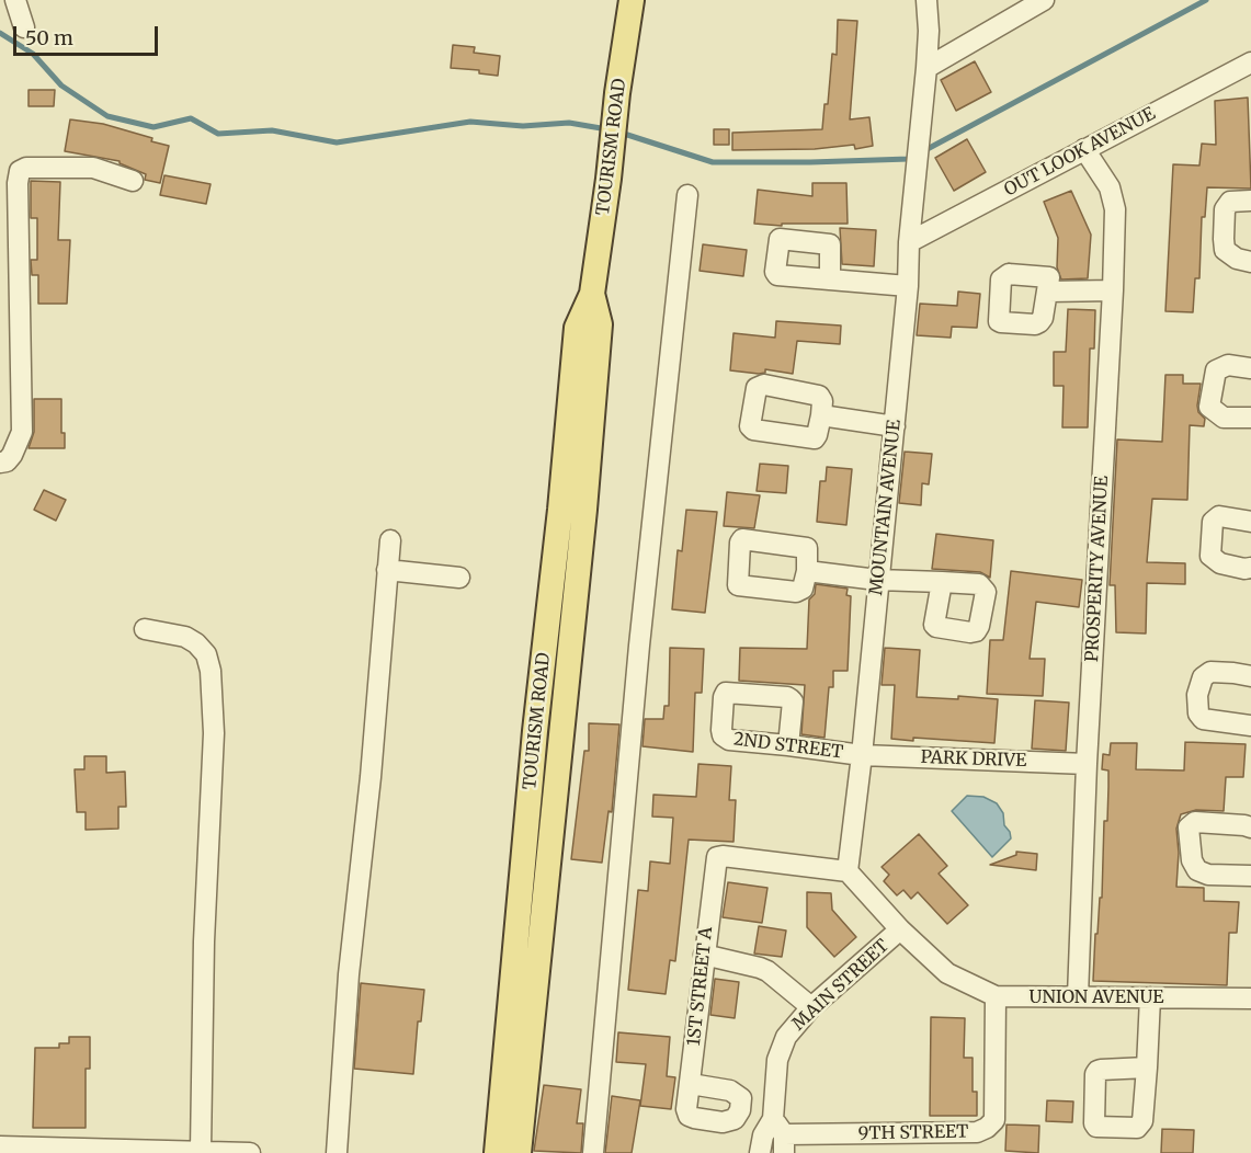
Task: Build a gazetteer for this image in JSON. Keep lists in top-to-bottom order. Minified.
{"streets":{"main road":["TOURISM ROAD"],"street":["OUT LOOK AVENUE","MOUNTAIN AVENUE","PROSPERITY AVENUE","2ND STREET","PARK DRIVE","MAIN STREET","1ST STREET A","UNION AVENUE","9TH STREET"]},"crossings":[["OUT LOOK AVENUE","MOUNTAIN AVENUE"],["OUT LOOK AVENUE","PROSPERITY AVENUE"],["MOUNTAIN AVENUE","2ND STREET"],["MOUNTAIN AVENUE","PARK DRIVE"],["MOUNTAIN AVENUE","1ST STREET A"],["PROSPERITY AVENUE","PARK DRIVE"],["PROSPERITY AVENUE","UNION AVENUE"],["2ND STREET","PARK DRIVE"],["MAIN STREET","UNION AVENUE"],["MAIN STREET","9TH STREET"],["UNION AVENUE","9TH STREET"]],"scale_bar":"50 m"}
